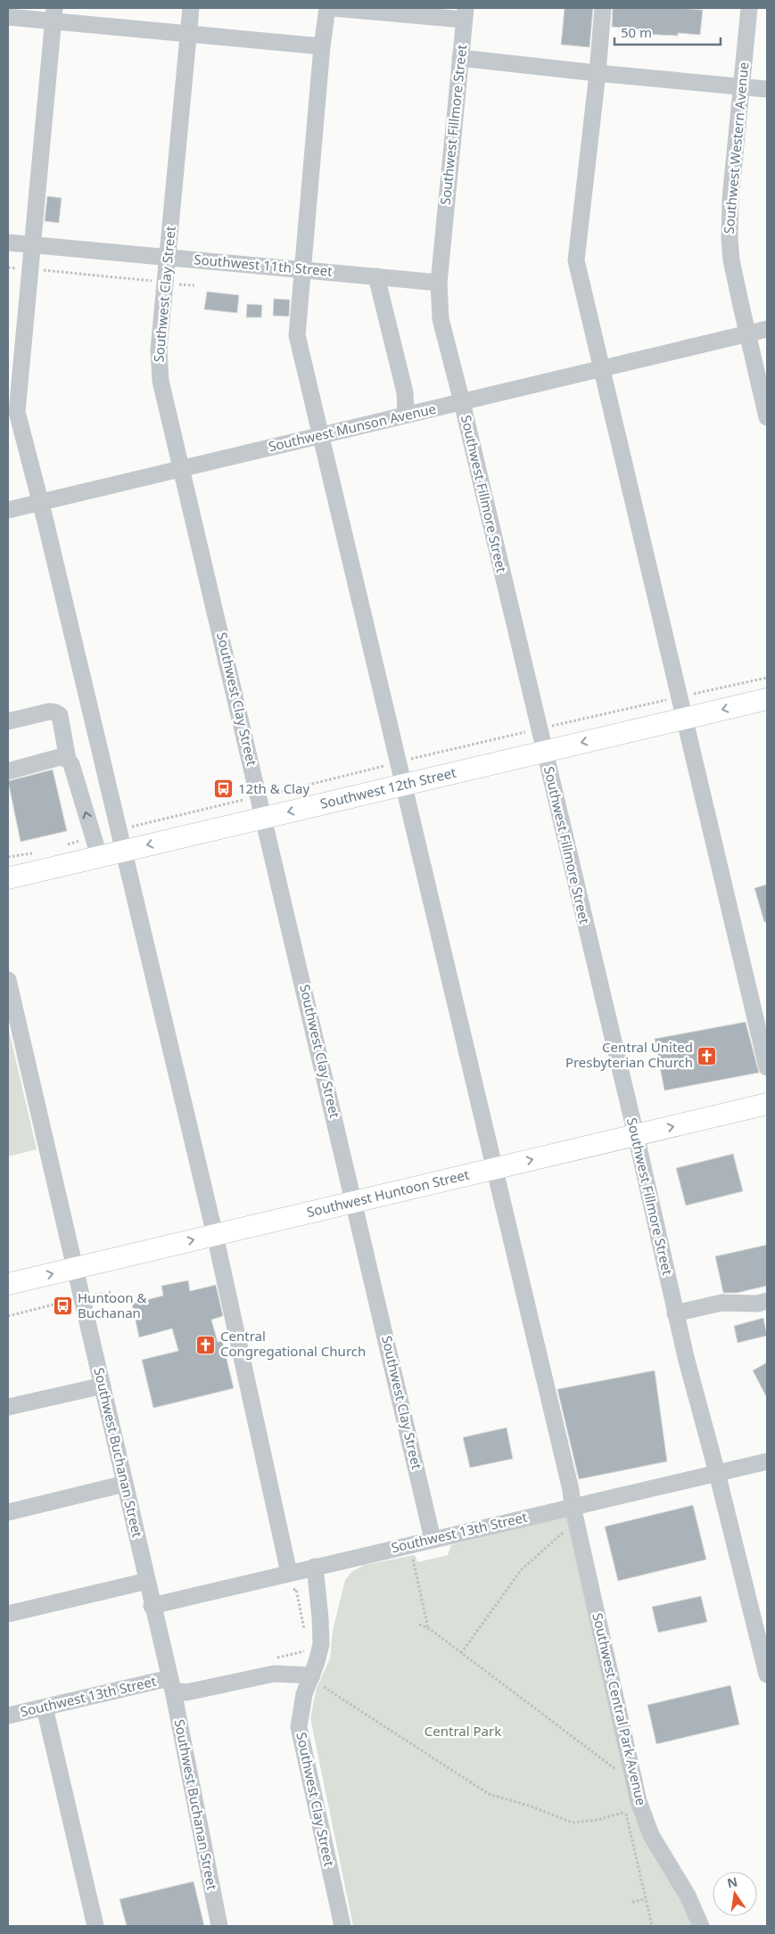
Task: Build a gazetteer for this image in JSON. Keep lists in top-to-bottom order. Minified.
{"streets":{"main road":["Southwest 12th Street","Southwest Huntoon Street"],"street":["Southwest Fillmore Street","Southwest Western Avenue","Southwest 11th Street","Southwest Clay Street","Southwest Munson Avenue","Southwest Buchanan Street","Southwest 13th Street","Southwest Central Park Avenue"]},"crossings":[["Southwest Fillmore Street","Southwest 11th Street"],["Southwest Fillmore Street","Southwest Munson Avenue"],["Southwest Fillmore Street","Southwest 12th Street"],["Southwest Fillmore Street","Southwest Huntoon Street"],["Southwest Fillmore Street","Southwest 13th Street"],["Southwest Western Avenue","Southwest Munson Avenue"],["Southwest 11th Street","Southwest Clay Street"],["Southwest 11th Street","Southwest Central Park Avenue"],["Southwest Clay Street","Southwest Munson Avenue"],["Southwest Clay Street","Southwest 12th Street"],["Southwest Clay Street","Southwest Huntoon Street"],["Southwest Clay Street","Southwest 13th Street"],["Southwest Munson Avenue","Southwest Central Park Avenue"],["Southwest 12th Street","Southwest Central Park Avenue"],["Southwest Huntoon Street","Southwest Buchanan Street"],["Southwest Huntoon Street","Southwest Central Park Avenue"],["Southwest Buchanan Street","Southwest 13th Street"],["Southwest 13th Street","Southwest Central Park Avenue"]],"one_way":["Southwest 12th Street","Southwest Huntoon Street"],"parks":["Central Park"],"places":{"bus stop":["12th & Clay","Huntoon & Buchanan"],"church":["Central United Presbyterian Church","Central Congregational Church"]},"scale_bar":"50 m","north":"top"}
